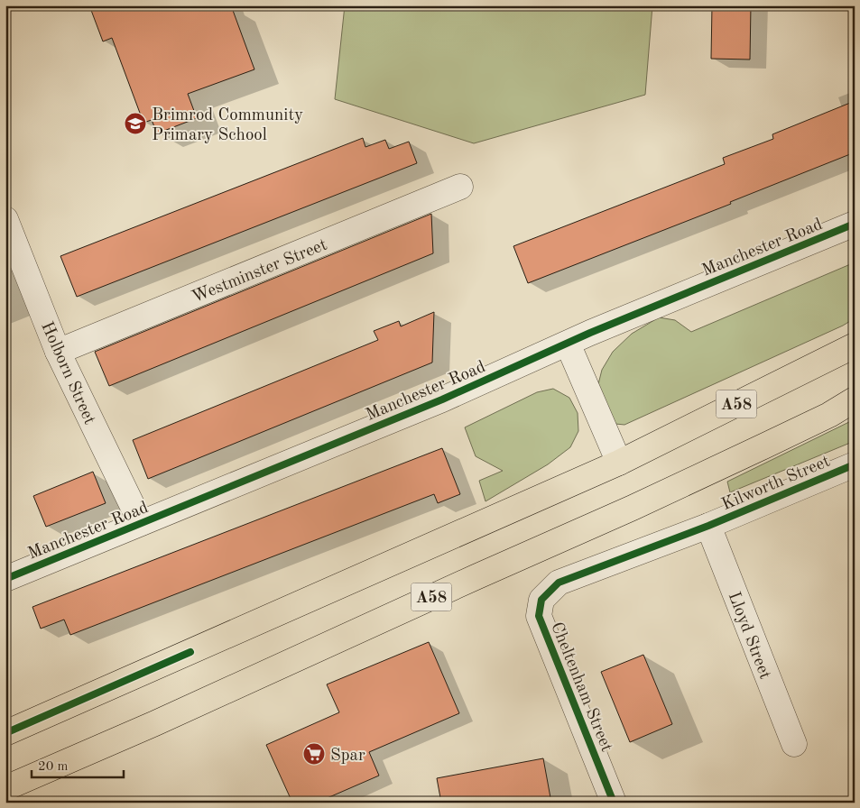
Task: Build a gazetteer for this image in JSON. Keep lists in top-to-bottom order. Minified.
{"streets":{"highway":["A58"],"street":["Manchester Road","Westminster Street","Holborn Street","Kilworth Street","Lloyd Street","Cheltenham Street"]},"crossings":[["Manchester Road","Holborn Street"],["Westminster Street","Holborn Street"],["Kilworth Street","Lloyd Street"],["Kilworth Street","Cheltenham Street"],["Lloyd Street","Cheltenham Street"]],"places":{"school or university":["Brimrod Community Primary School"],"supermarket":["Spar"]},"scale_bar":"20 m"}
